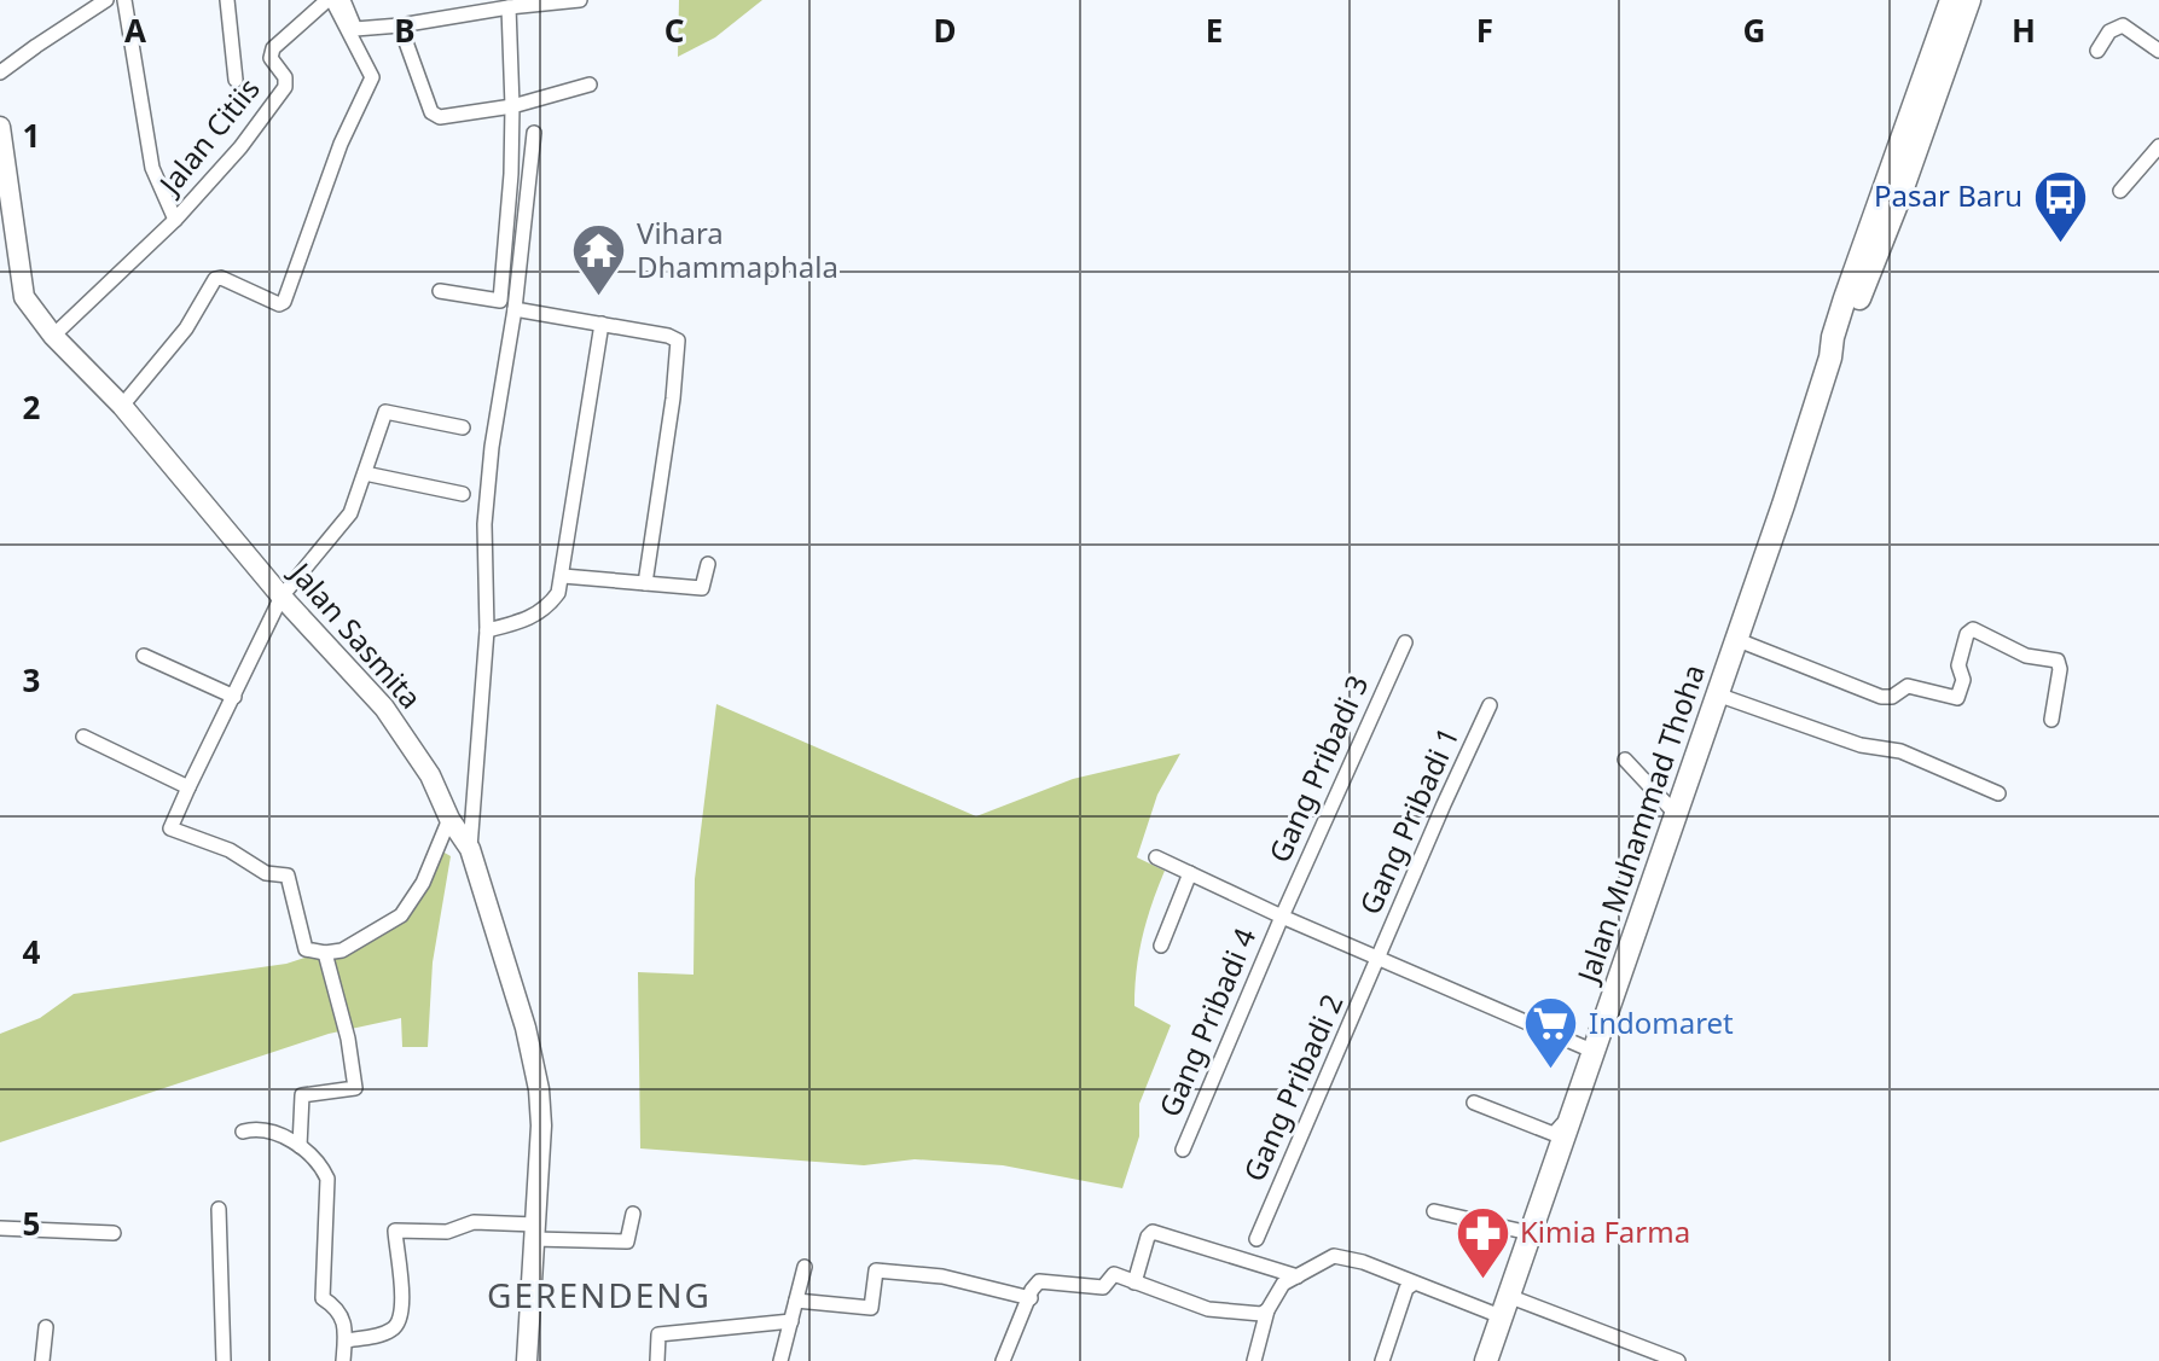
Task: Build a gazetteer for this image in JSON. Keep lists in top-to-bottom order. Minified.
{"streets":{"main road":["Jalan Muhammad Thoha"],"street":["Jalan Citiis","Jalan Sasmita","Gang Pribadi 3","Gang Pribadi 1","Gang Pribadi 4","Gang Pribadi 2"]},"crossings":[["Jalan Citiis","Jalan Sasmita"],["Gang Pribadi 3","Gang Pribadi 4"],["Gang Pribadi 1","Gang Pribadi 2"]],"districts":["GERENDENG"],"places":{"bus stop":["Pasar Baru"],"temple":["Vihara Dhammaphala"],"supermarket":["Indomaret"],"pharmacy":["Kimia Farma"]},"grid":{"columns":["A","B","C","D","E","F","G","H"],"rows":["1","2","3","4","5"]}}
